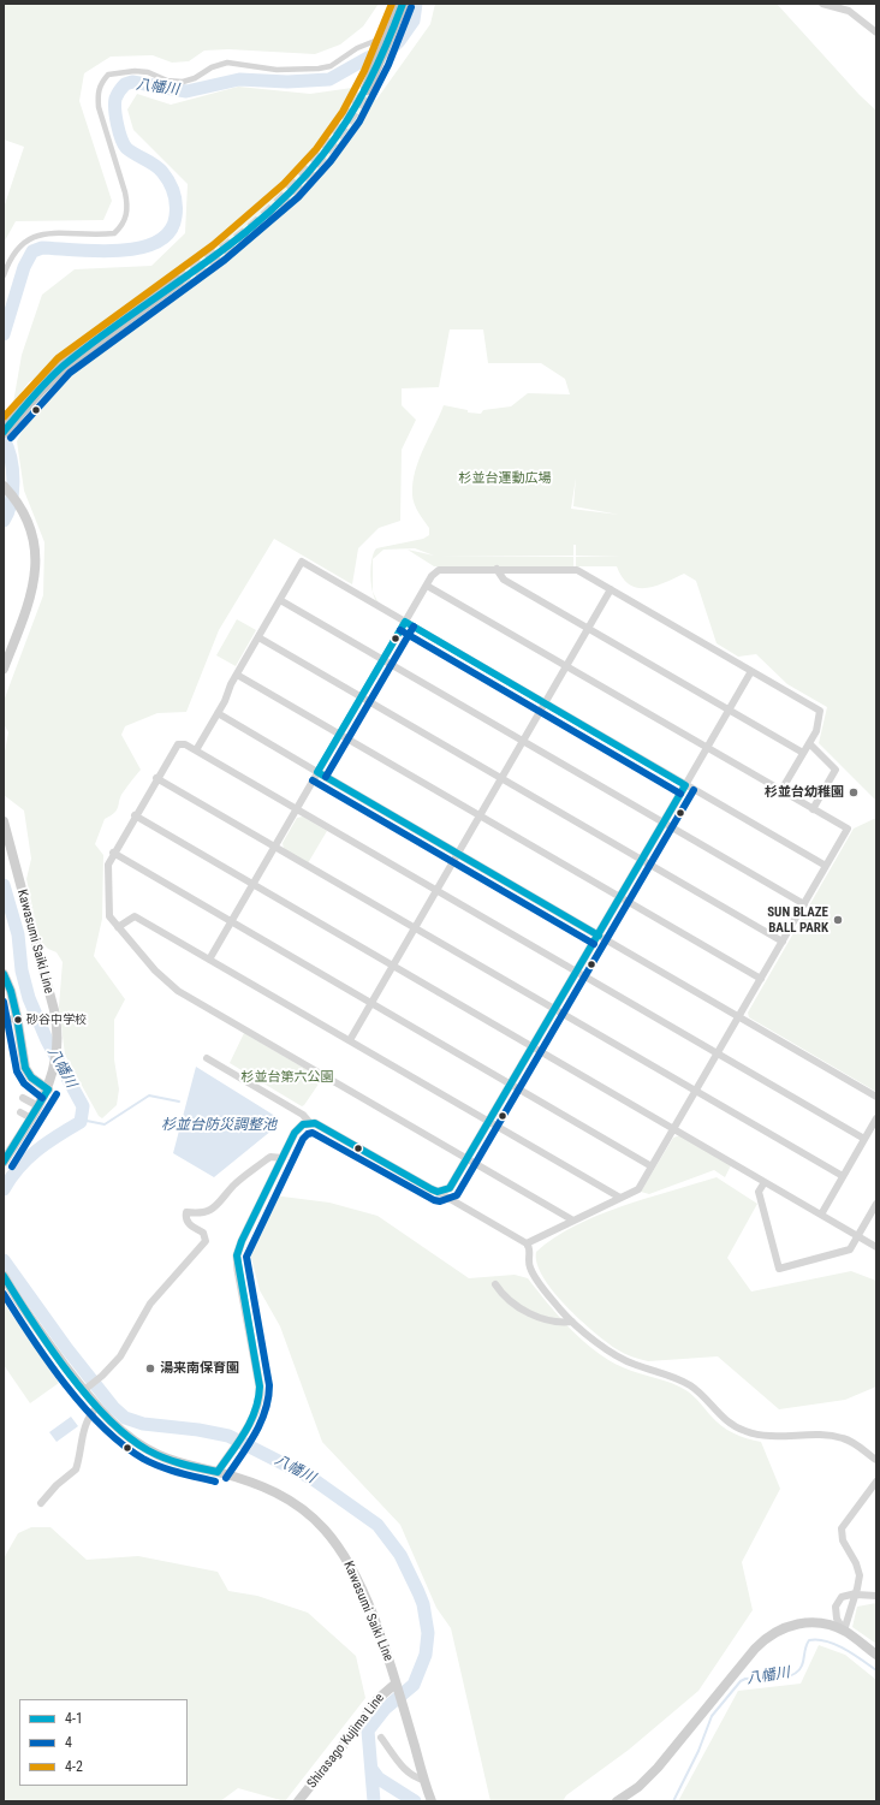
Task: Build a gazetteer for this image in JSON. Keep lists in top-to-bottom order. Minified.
{"streets":{"main road":["Kawasumi Saiki Line","Shirasago Kujima Line"]},"crossings":[["Kawasumi Saiki Line","Shirasago Kujima Line"]],"water":["八幡川","杉並台防災調整池"],"parks":["杉並台運動広場","杉並台第六公園"],"places":["杉並台幼稚園","SUN BLAZE BALL PARK","砂谷中学校","湯来南保育園"],"lines":["transit line 4-1","transit line 4-2","transit line 4"],"legend":["4-1","4","4-2"]}
